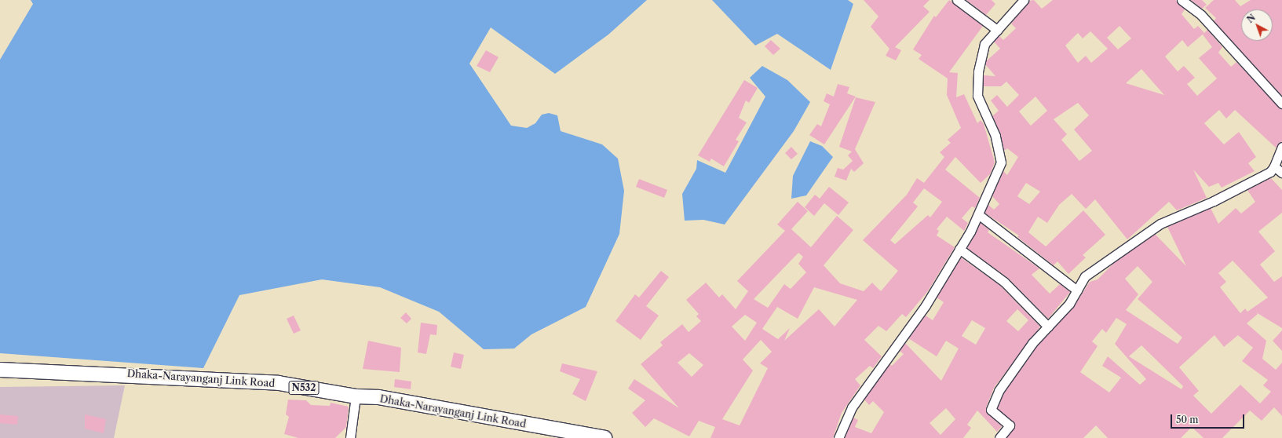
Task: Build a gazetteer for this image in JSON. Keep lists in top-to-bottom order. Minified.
{"streets":{"highway":["Dhaka-Narayanganj Link Road","N532"]},"scale_bar":"50 m","north":"top left"}
